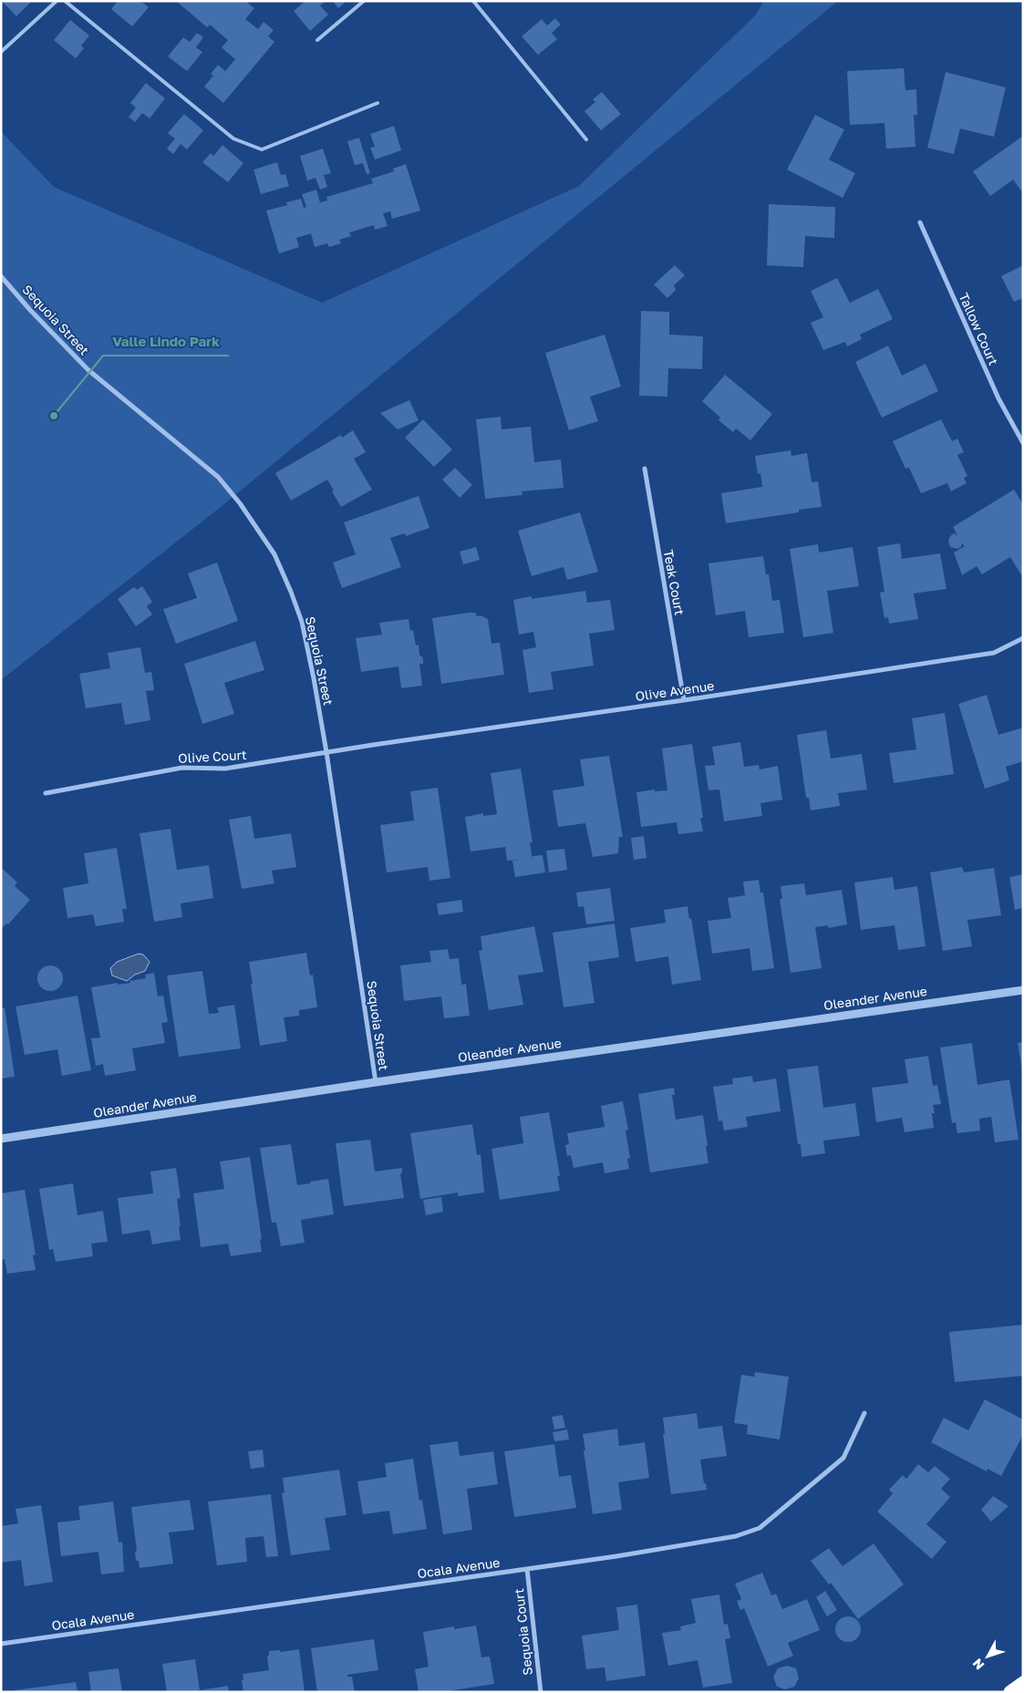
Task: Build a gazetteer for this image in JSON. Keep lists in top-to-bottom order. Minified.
{"streets":{"street":["Sequoia Street","Tallow Court","Teak Court","Olive Avenue","Olive Court","Oleander Avenue","Ocala Avenue","Sequoia Court"]},"crossings":[["Sequoia Street","Olive Avenue"],["Sequoia Street","Olive Court"],["Sequoia Street","Oleander Avenue"],["Teak Court","Olive Avenue"],["Olive Avenue","Olive Court"],["Ocala Avenue","Sequoia Court"]],"places":["Valle Lindo Park"],"north":"bottom left"}
